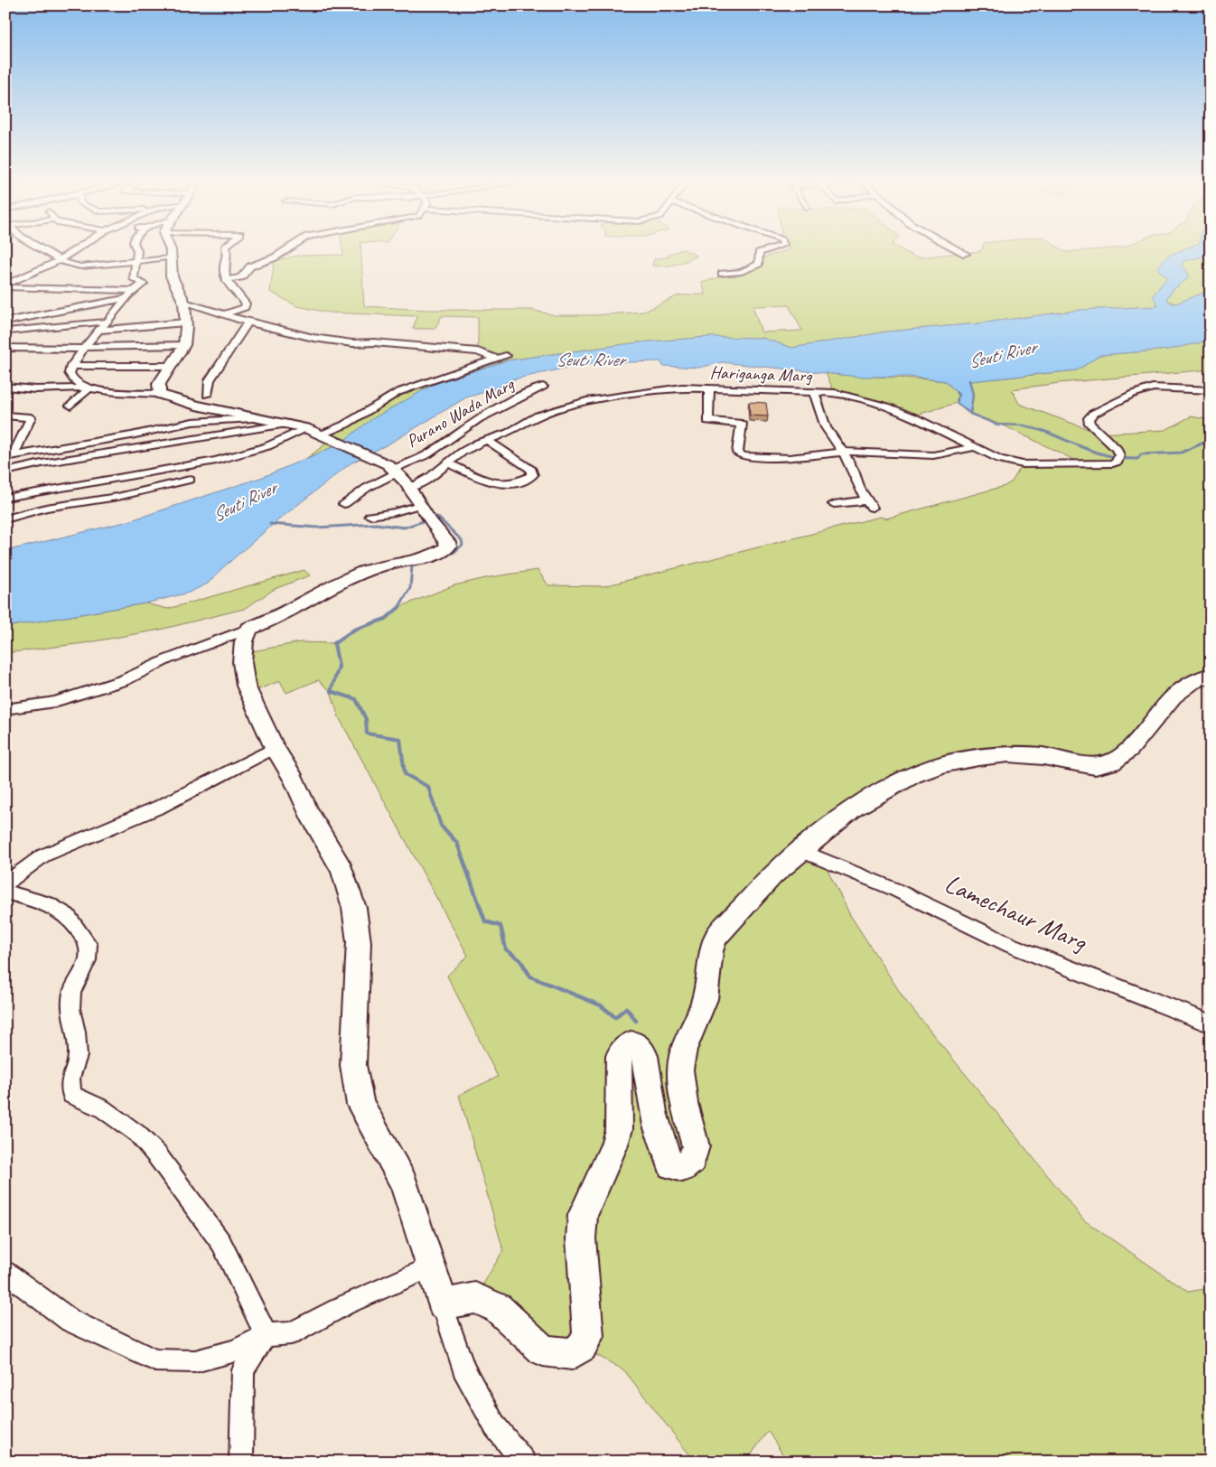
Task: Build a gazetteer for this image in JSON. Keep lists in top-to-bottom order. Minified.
{"streets":{"street":["Hariganga Marg","Purano Wada Marg","Lamechaur Marg"]},"water":["Seuti River"]}
